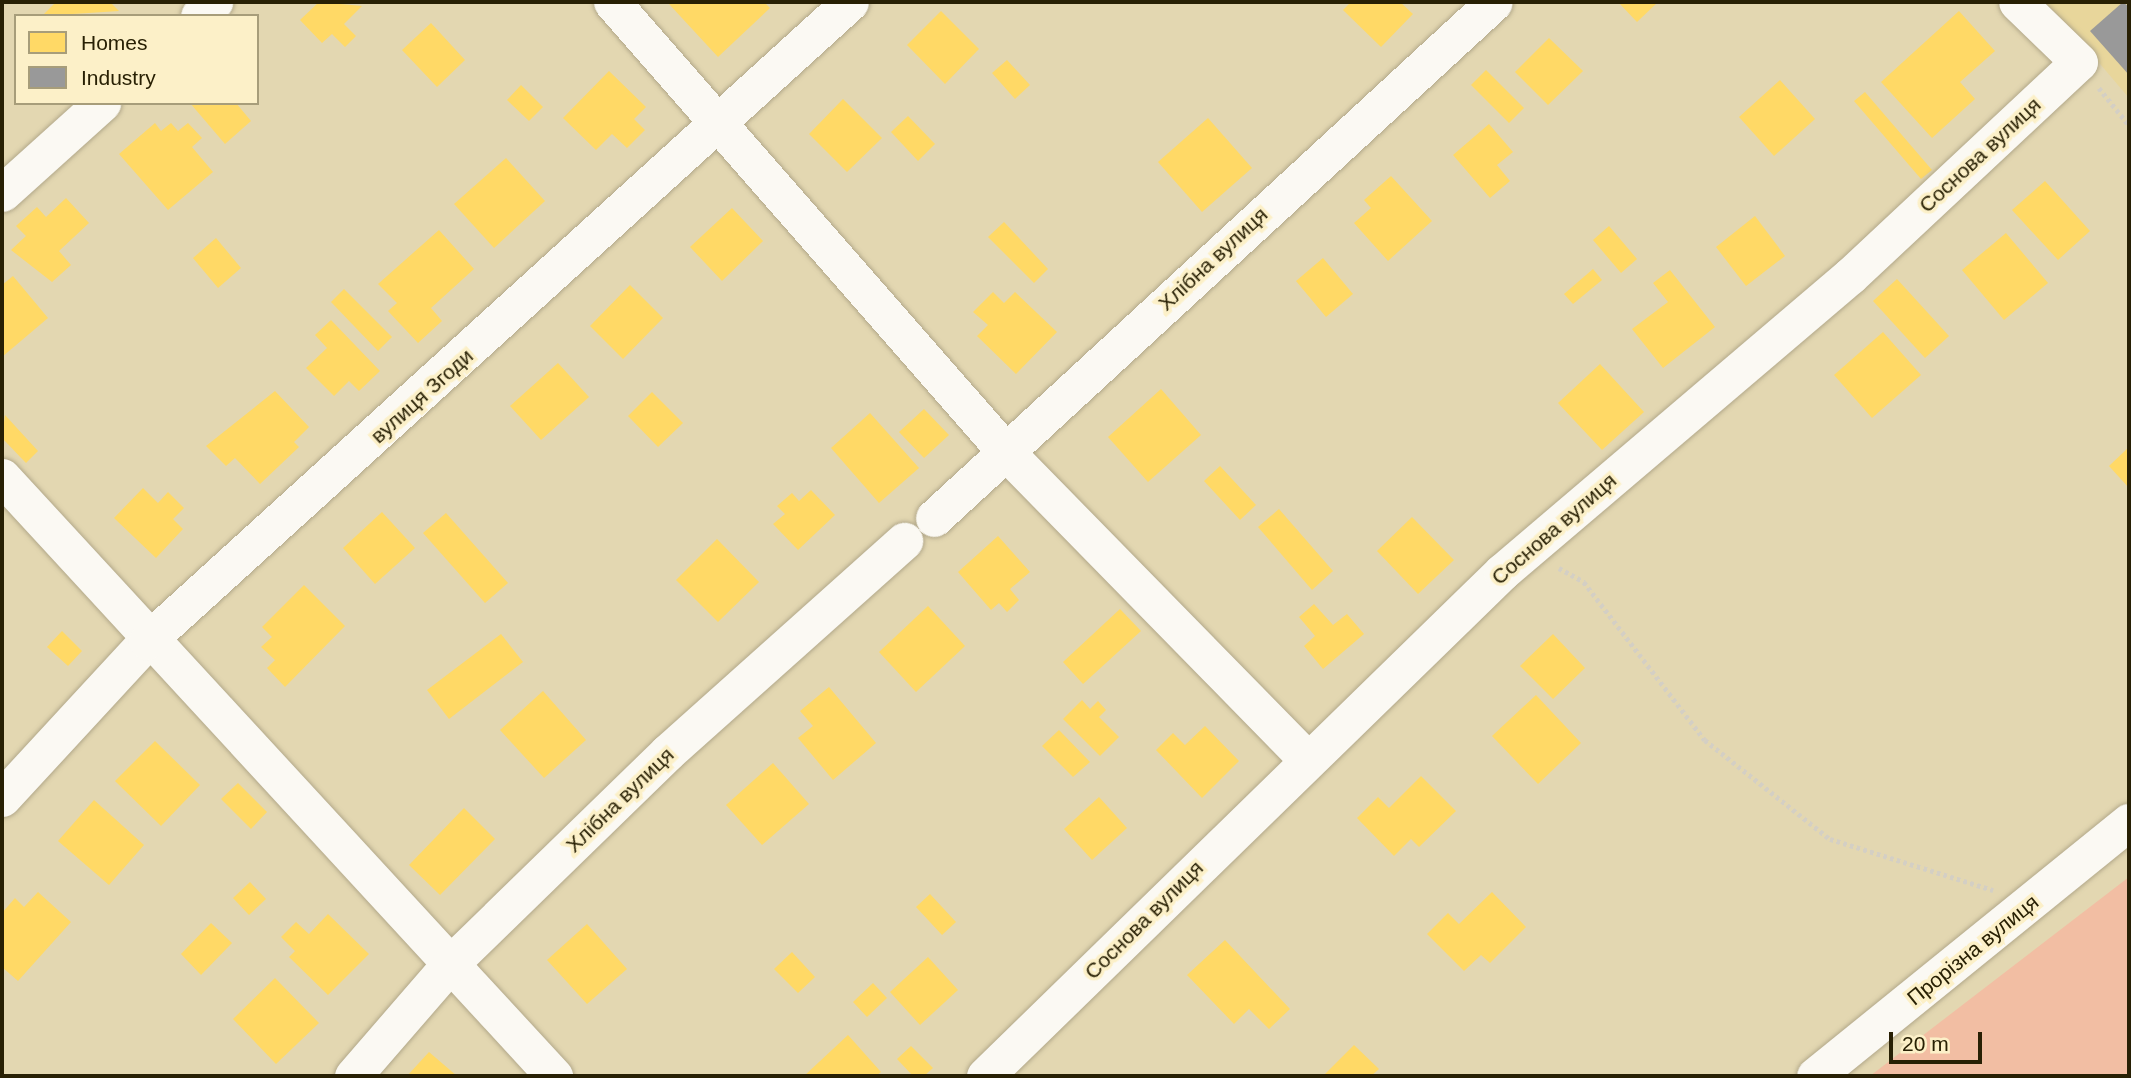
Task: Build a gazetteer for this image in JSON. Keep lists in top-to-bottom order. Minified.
{"streets":{"street":["Соснова вулиця","Хлібна вулиця","вулиця Згоди","Прорізна вулиця"]},"legend":["Homes","Industry"],"scale_bar":"20 m"}
